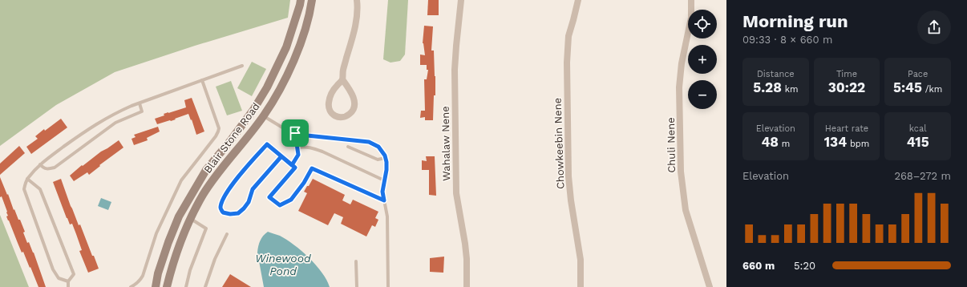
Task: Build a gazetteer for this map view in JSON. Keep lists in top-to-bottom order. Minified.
{"streets":{"main road":["Blair Stone Road"],"street":["Wahalaw Nene","Chowkeebin Nene","Chuli Nene"]},"water":["Winewood Pond"],"page":{"heading":["Morning run","09:33 · 8 × 660 m"],"map_buttons":["+","−"],"stats":[["Distance","5.28 km"],["Time","30:22"],["Pace","5:45 /km"],["Elevation","48 m"],["Heart rate","134 bpm"],["kcal","415"]],"chart":["Elevation","268–272 m"],"list":[{"name":"660 m","note":"5:20"}]}}
